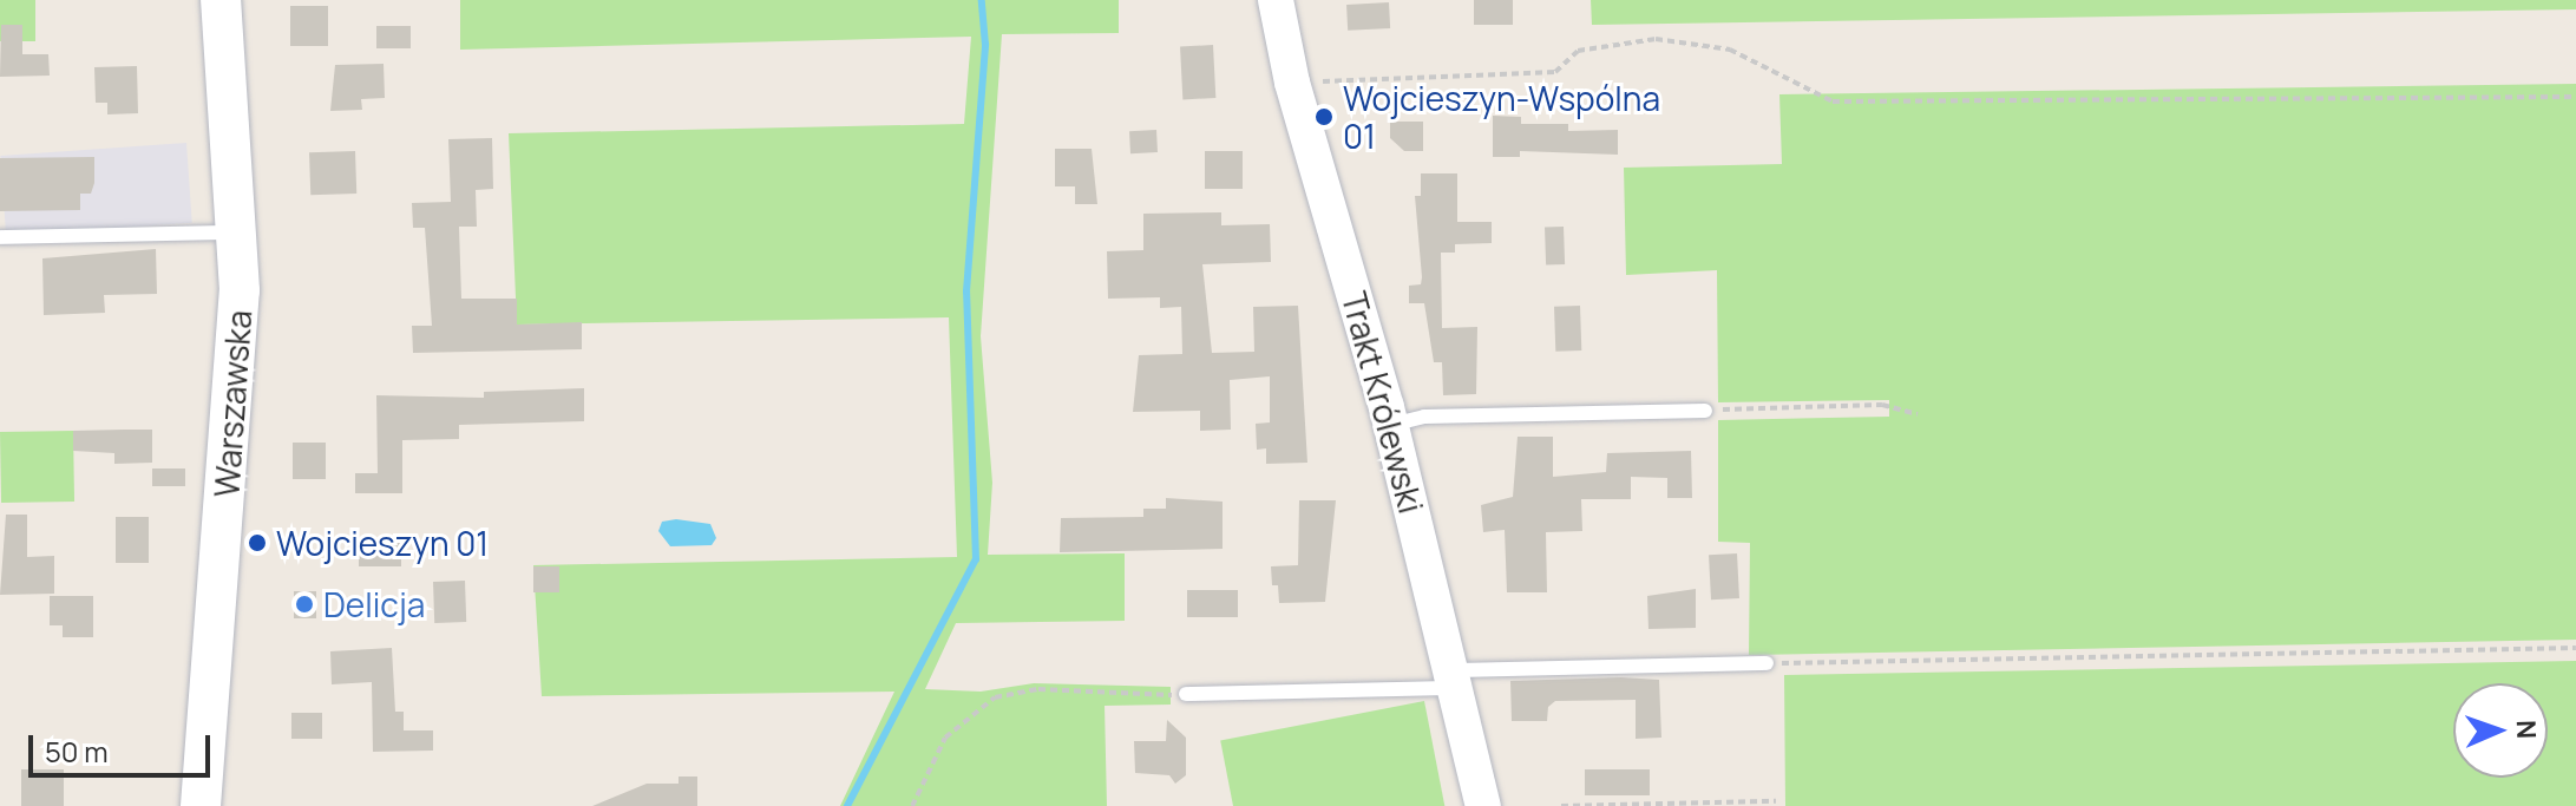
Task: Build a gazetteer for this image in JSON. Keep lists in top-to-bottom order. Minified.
{"streets":{"main road":["Warszawska"],"street":["Trakt Królewski"]},"places":["Wojcieszyn-Wspólna 01","Wojcieszyn 01","Delicja"],"scale_bar":"50 m","north":"right"}
